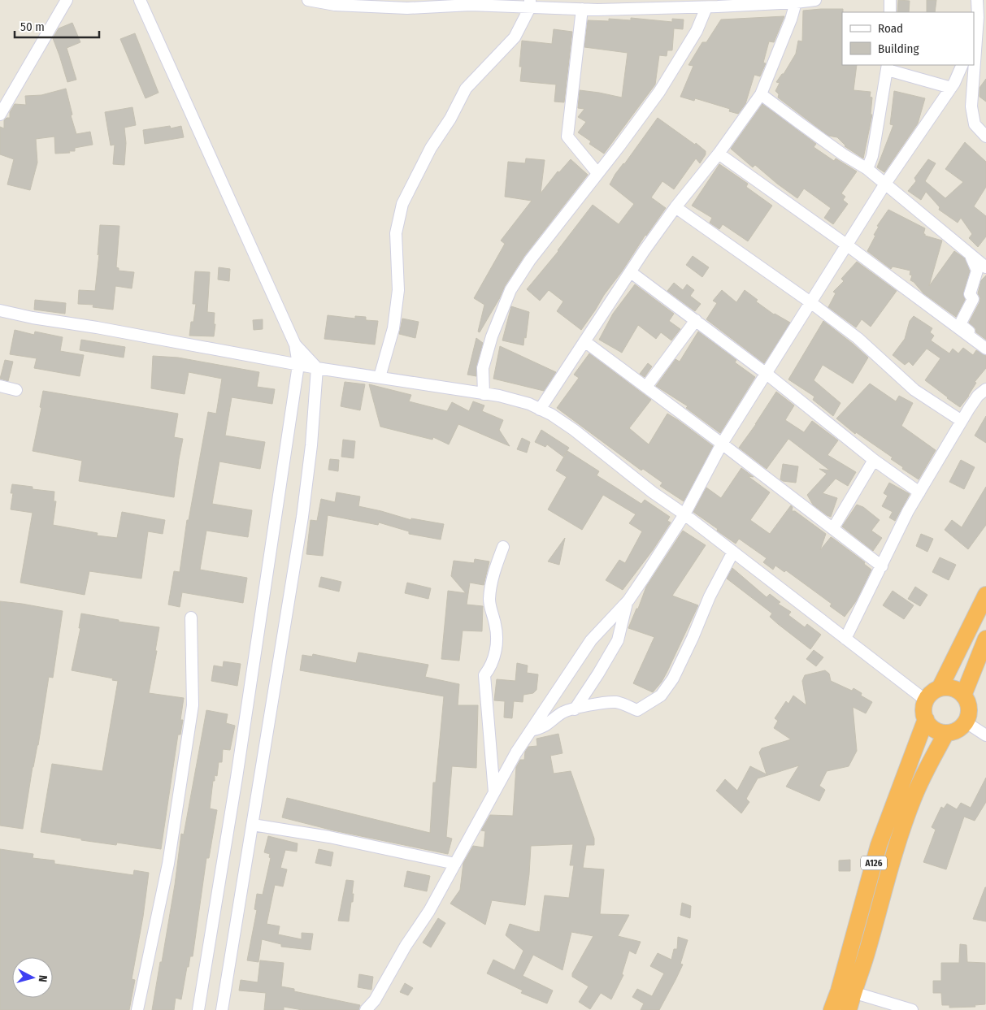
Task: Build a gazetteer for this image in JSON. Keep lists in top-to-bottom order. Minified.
{"streets":{"highway":["A126"]},"legend":["Road","Building"],"scale_bar":"50 m","north":"right"}
